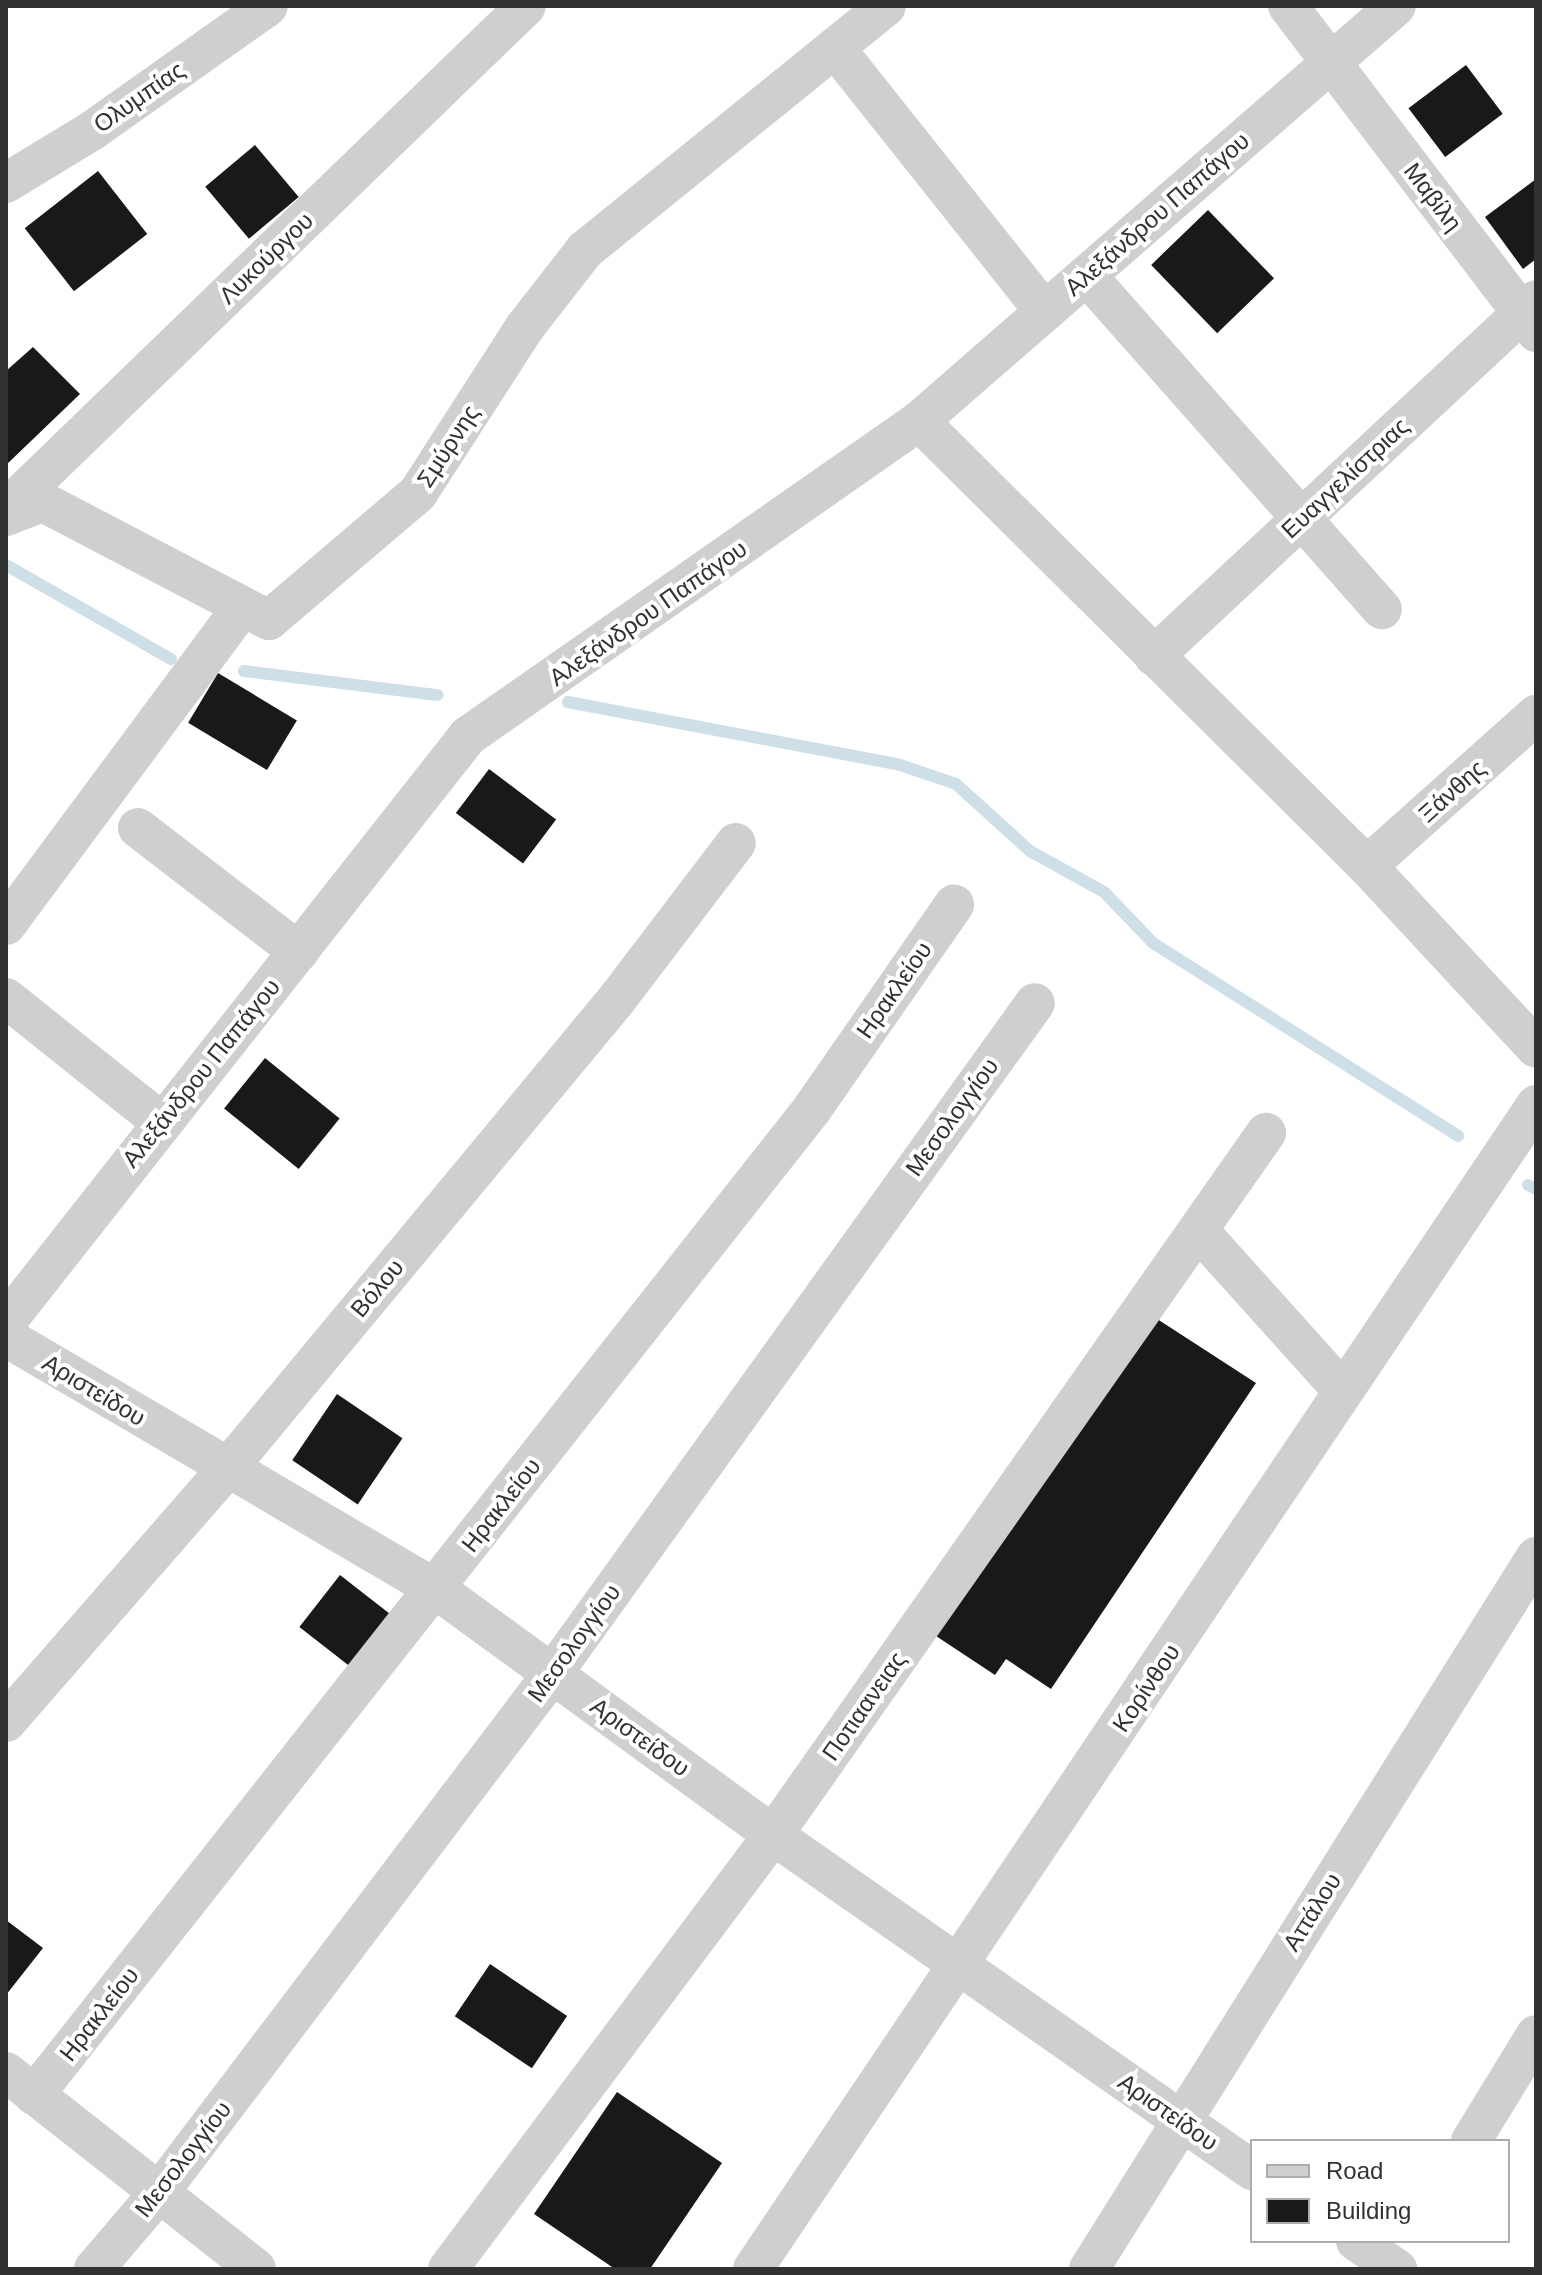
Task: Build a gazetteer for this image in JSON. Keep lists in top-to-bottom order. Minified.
{"streets":{"street":["Ολυμπίας","Μαβίλη","Αλεξάνδρου Παπάγου","Λυκούργου","Σμύρνης","Ευαγγελίστριας","Ξάνθης","Ηρακλείου","Μεσολογγίου","Βόλου","Αριστείδου","Κορίνθου","Ποτιαανειας","Αττάλου"]},"crossings":[["Μαβίλη","Αλεξάνδρου Παπάγου"],["Μαβίλη","Ευαγγελίστριας"],["Ηρακλείου","Αριστείδου"],["Μεσολογγίου","Αριστείδου"],["Βόλου","Αριστείδου"],["Αριστείδου","Κορίνθου"],["Αριστείδου","Ποτιαανειας"],["Αριστείδου","Αττάλου"]],"legend":["Road","Building"]}
